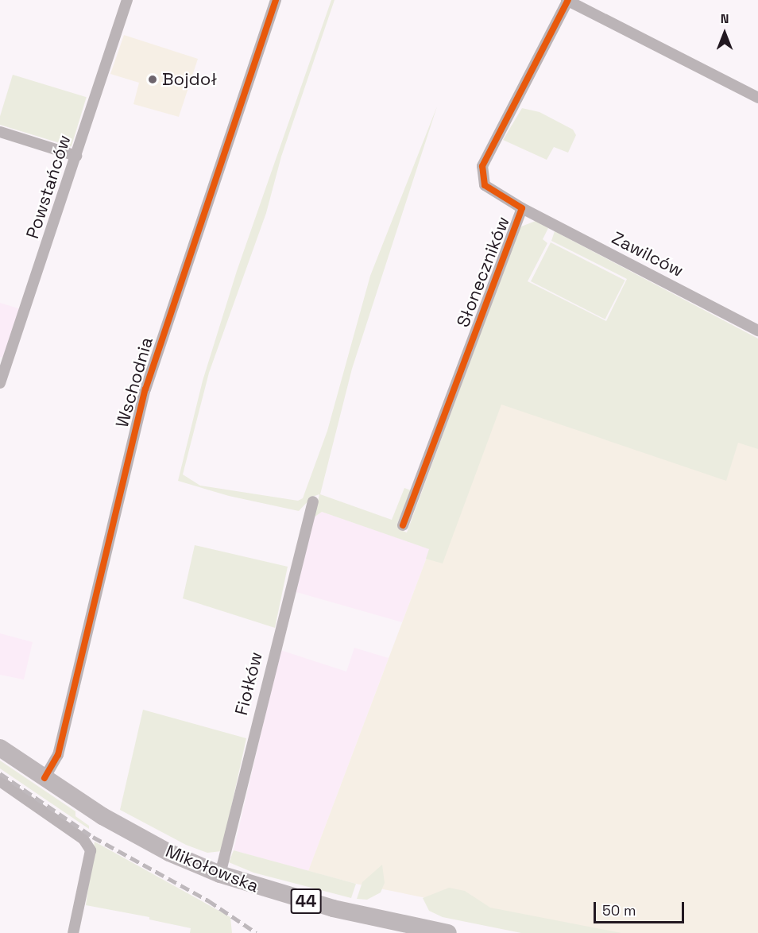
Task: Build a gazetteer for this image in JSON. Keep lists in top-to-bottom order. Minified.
{"streets":{"main road":["Mikołowska","44"],"street":["Powstańców","Zawilców","Słoneczników","Wschodnia","Fiołków"]},"crossings":[["Zawilców","Słoneczników"],["Wschodnia","Mikołowska"],["Fiołków","Mikołowska"]],"places":["Bojdoł"],"scale_bar":"50 m","north":"top"}
